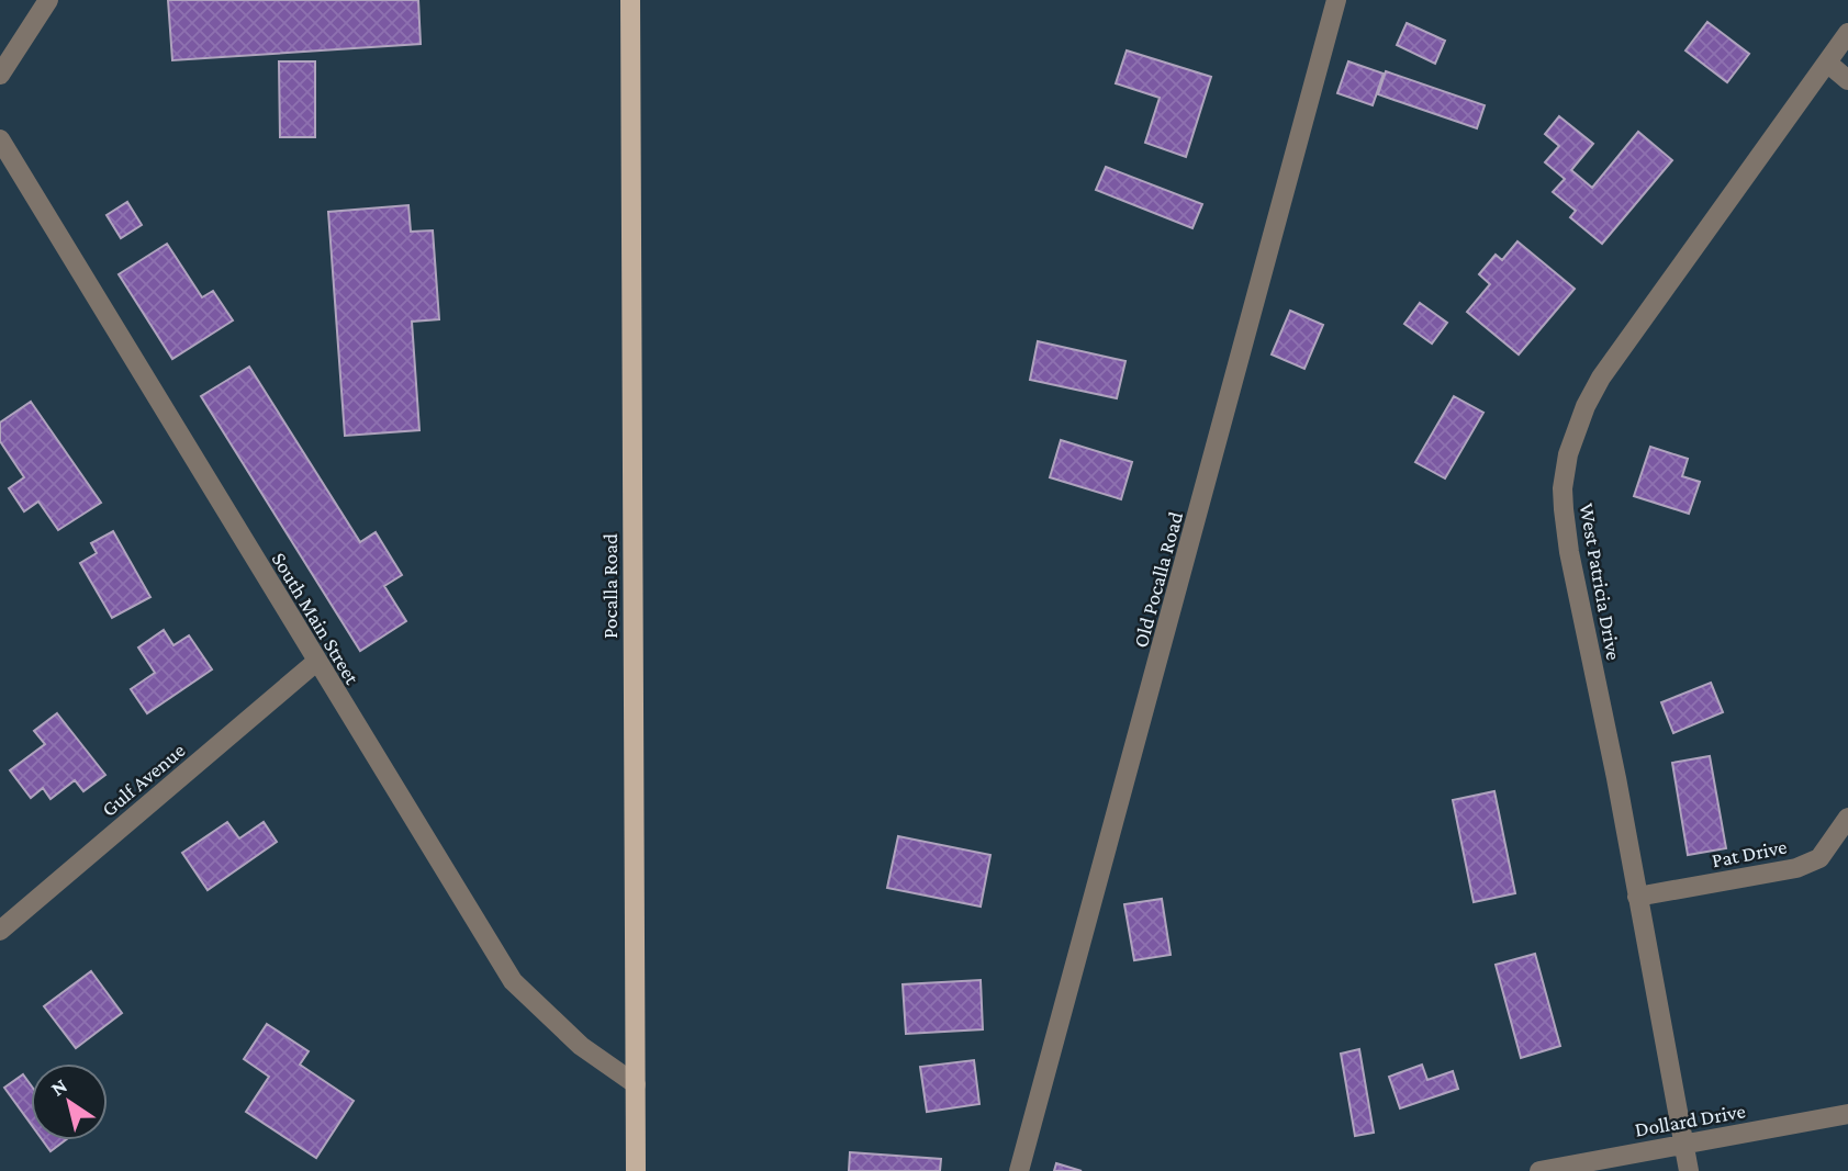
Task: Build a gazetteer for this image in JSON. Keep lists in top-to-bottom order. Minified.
{"streets":{"main road":["Pocalla Road"],"street":["Old Pocalla Road","West Patricia Drive","South Main Street","Gulf Avenue","Pat Drive","Dollard Drive"]},"crossings":[["West Patricia Drive","Pat Drive"],["West Patricia Drive","Dollard Drive"],["Pocalla Road","South Main Street"],["South Main Street","Gulf Avenue"]],"north":"top left"}
